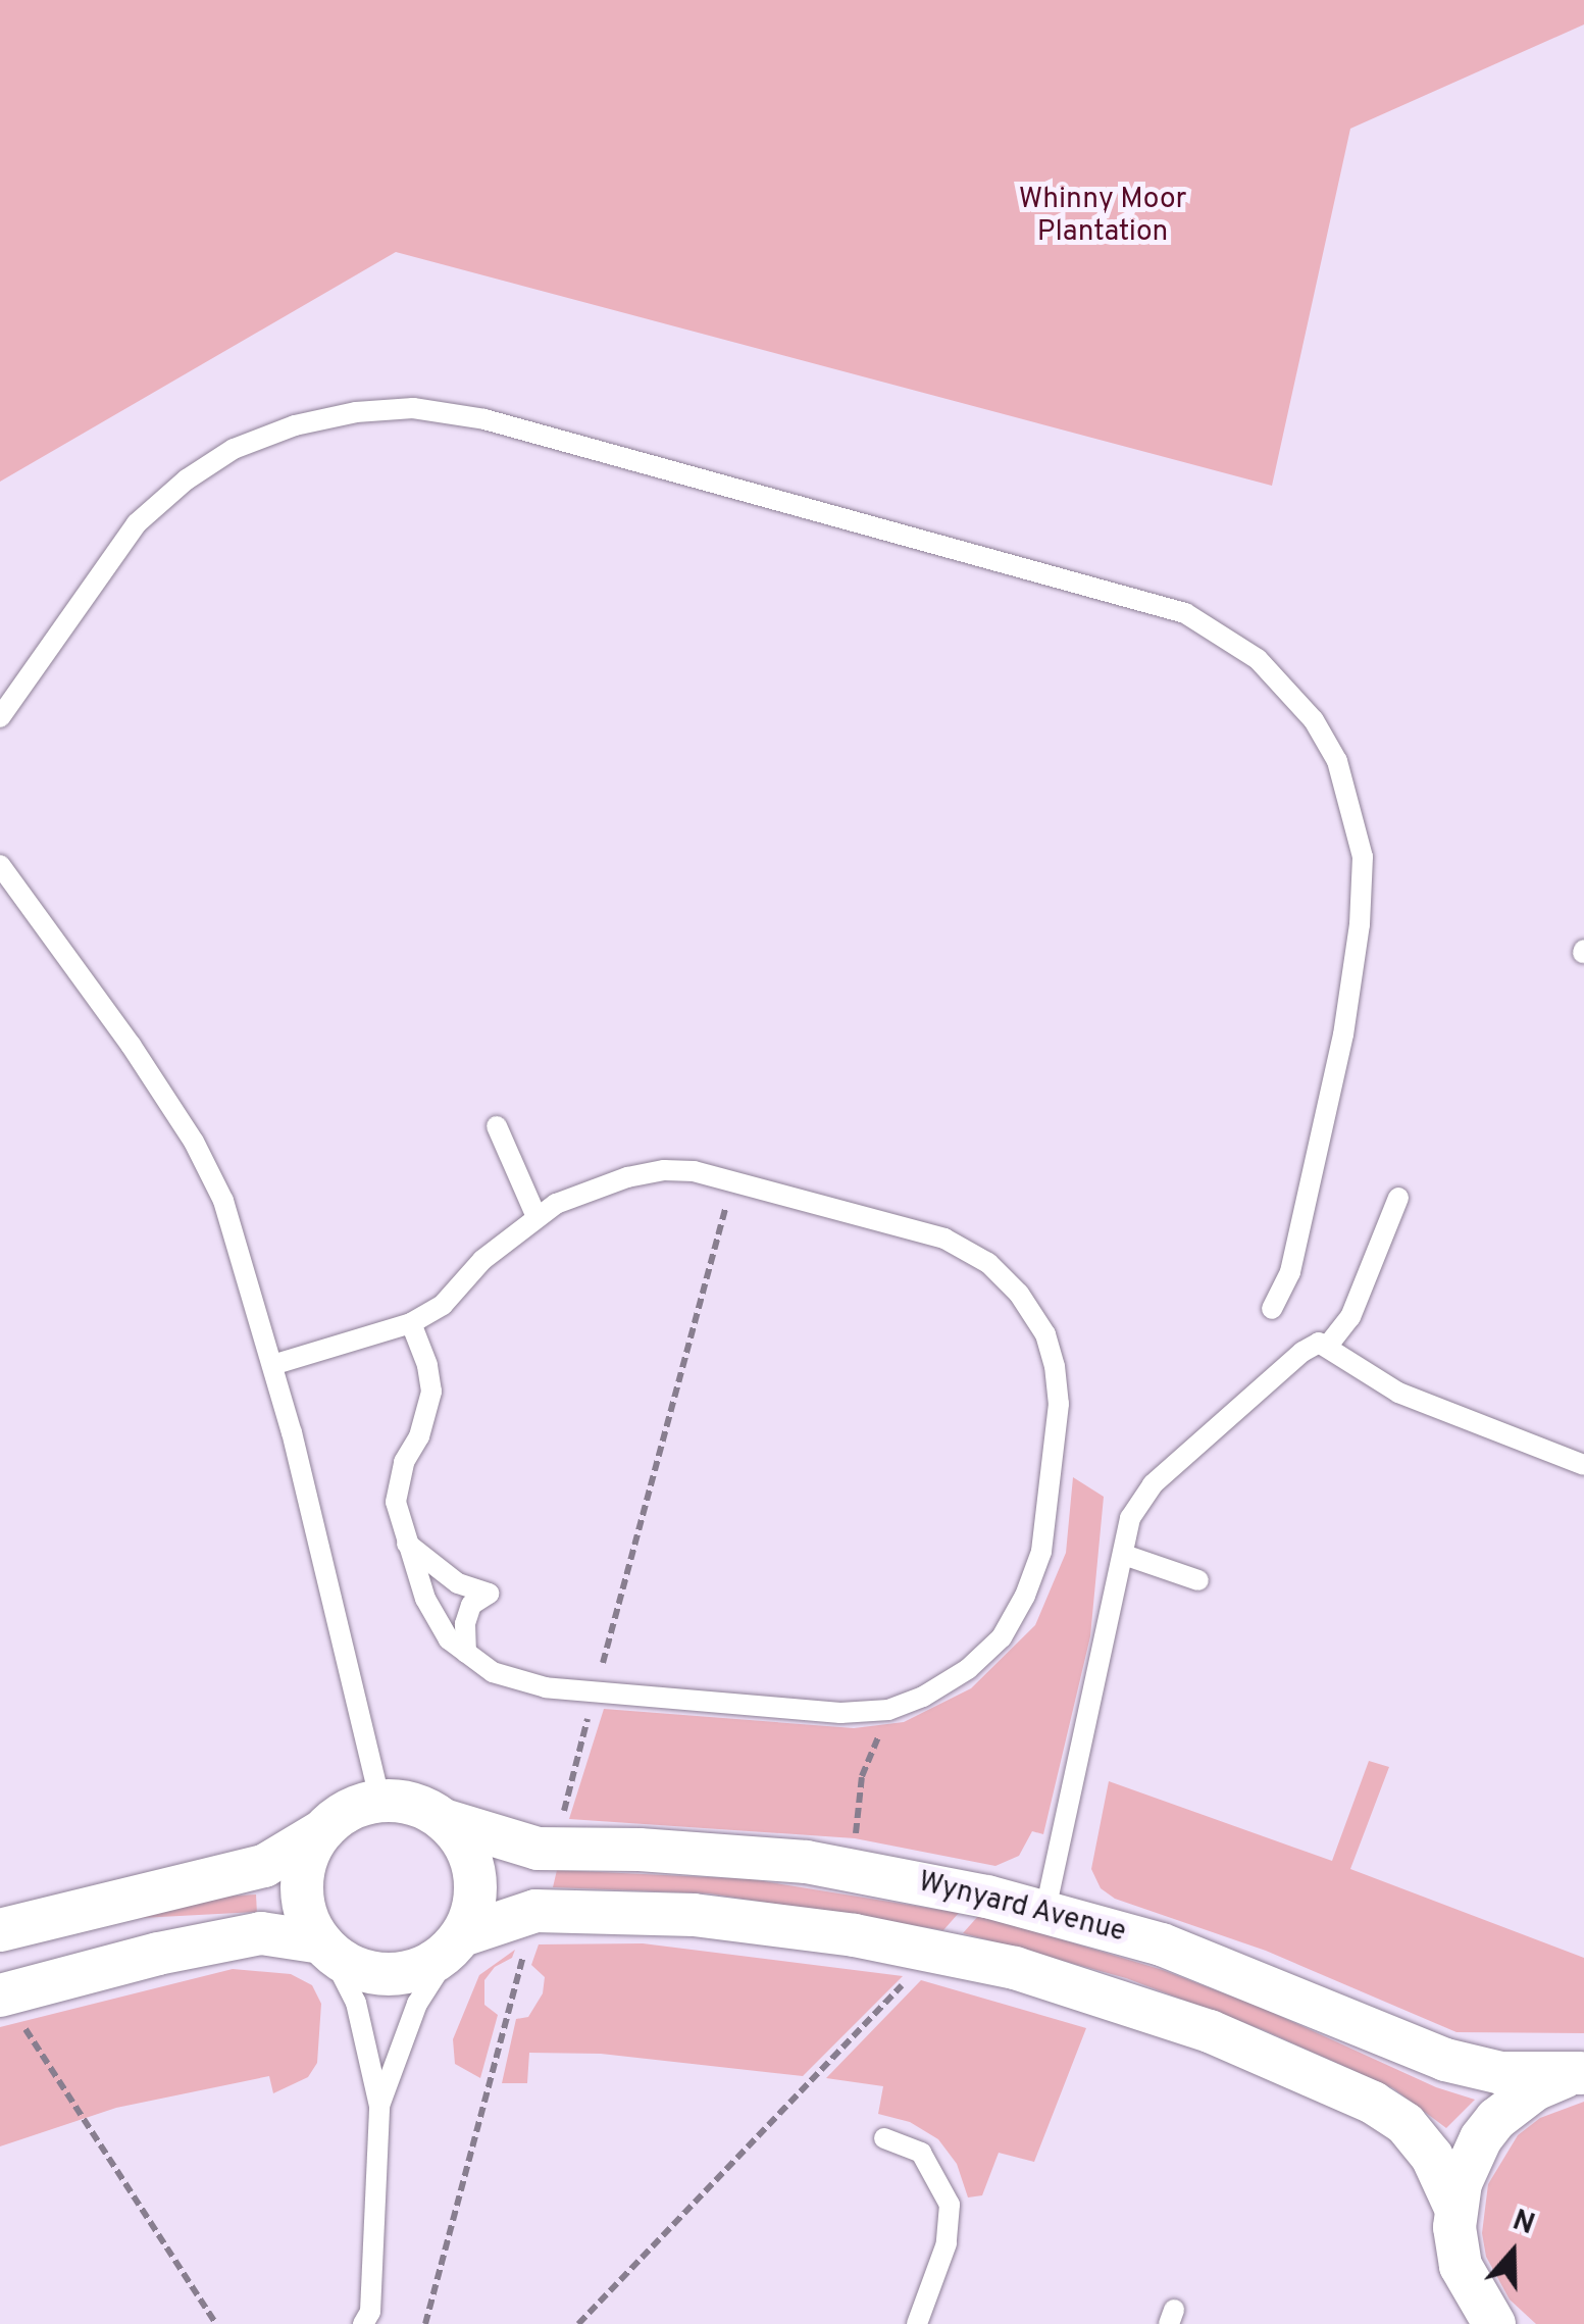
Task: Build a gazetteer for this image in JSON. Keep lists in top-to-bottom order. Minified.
{"streets":{"street":["Wynyard Avenue"]},"parks":["Whinny Moor Plantation"],"north":"top"}
